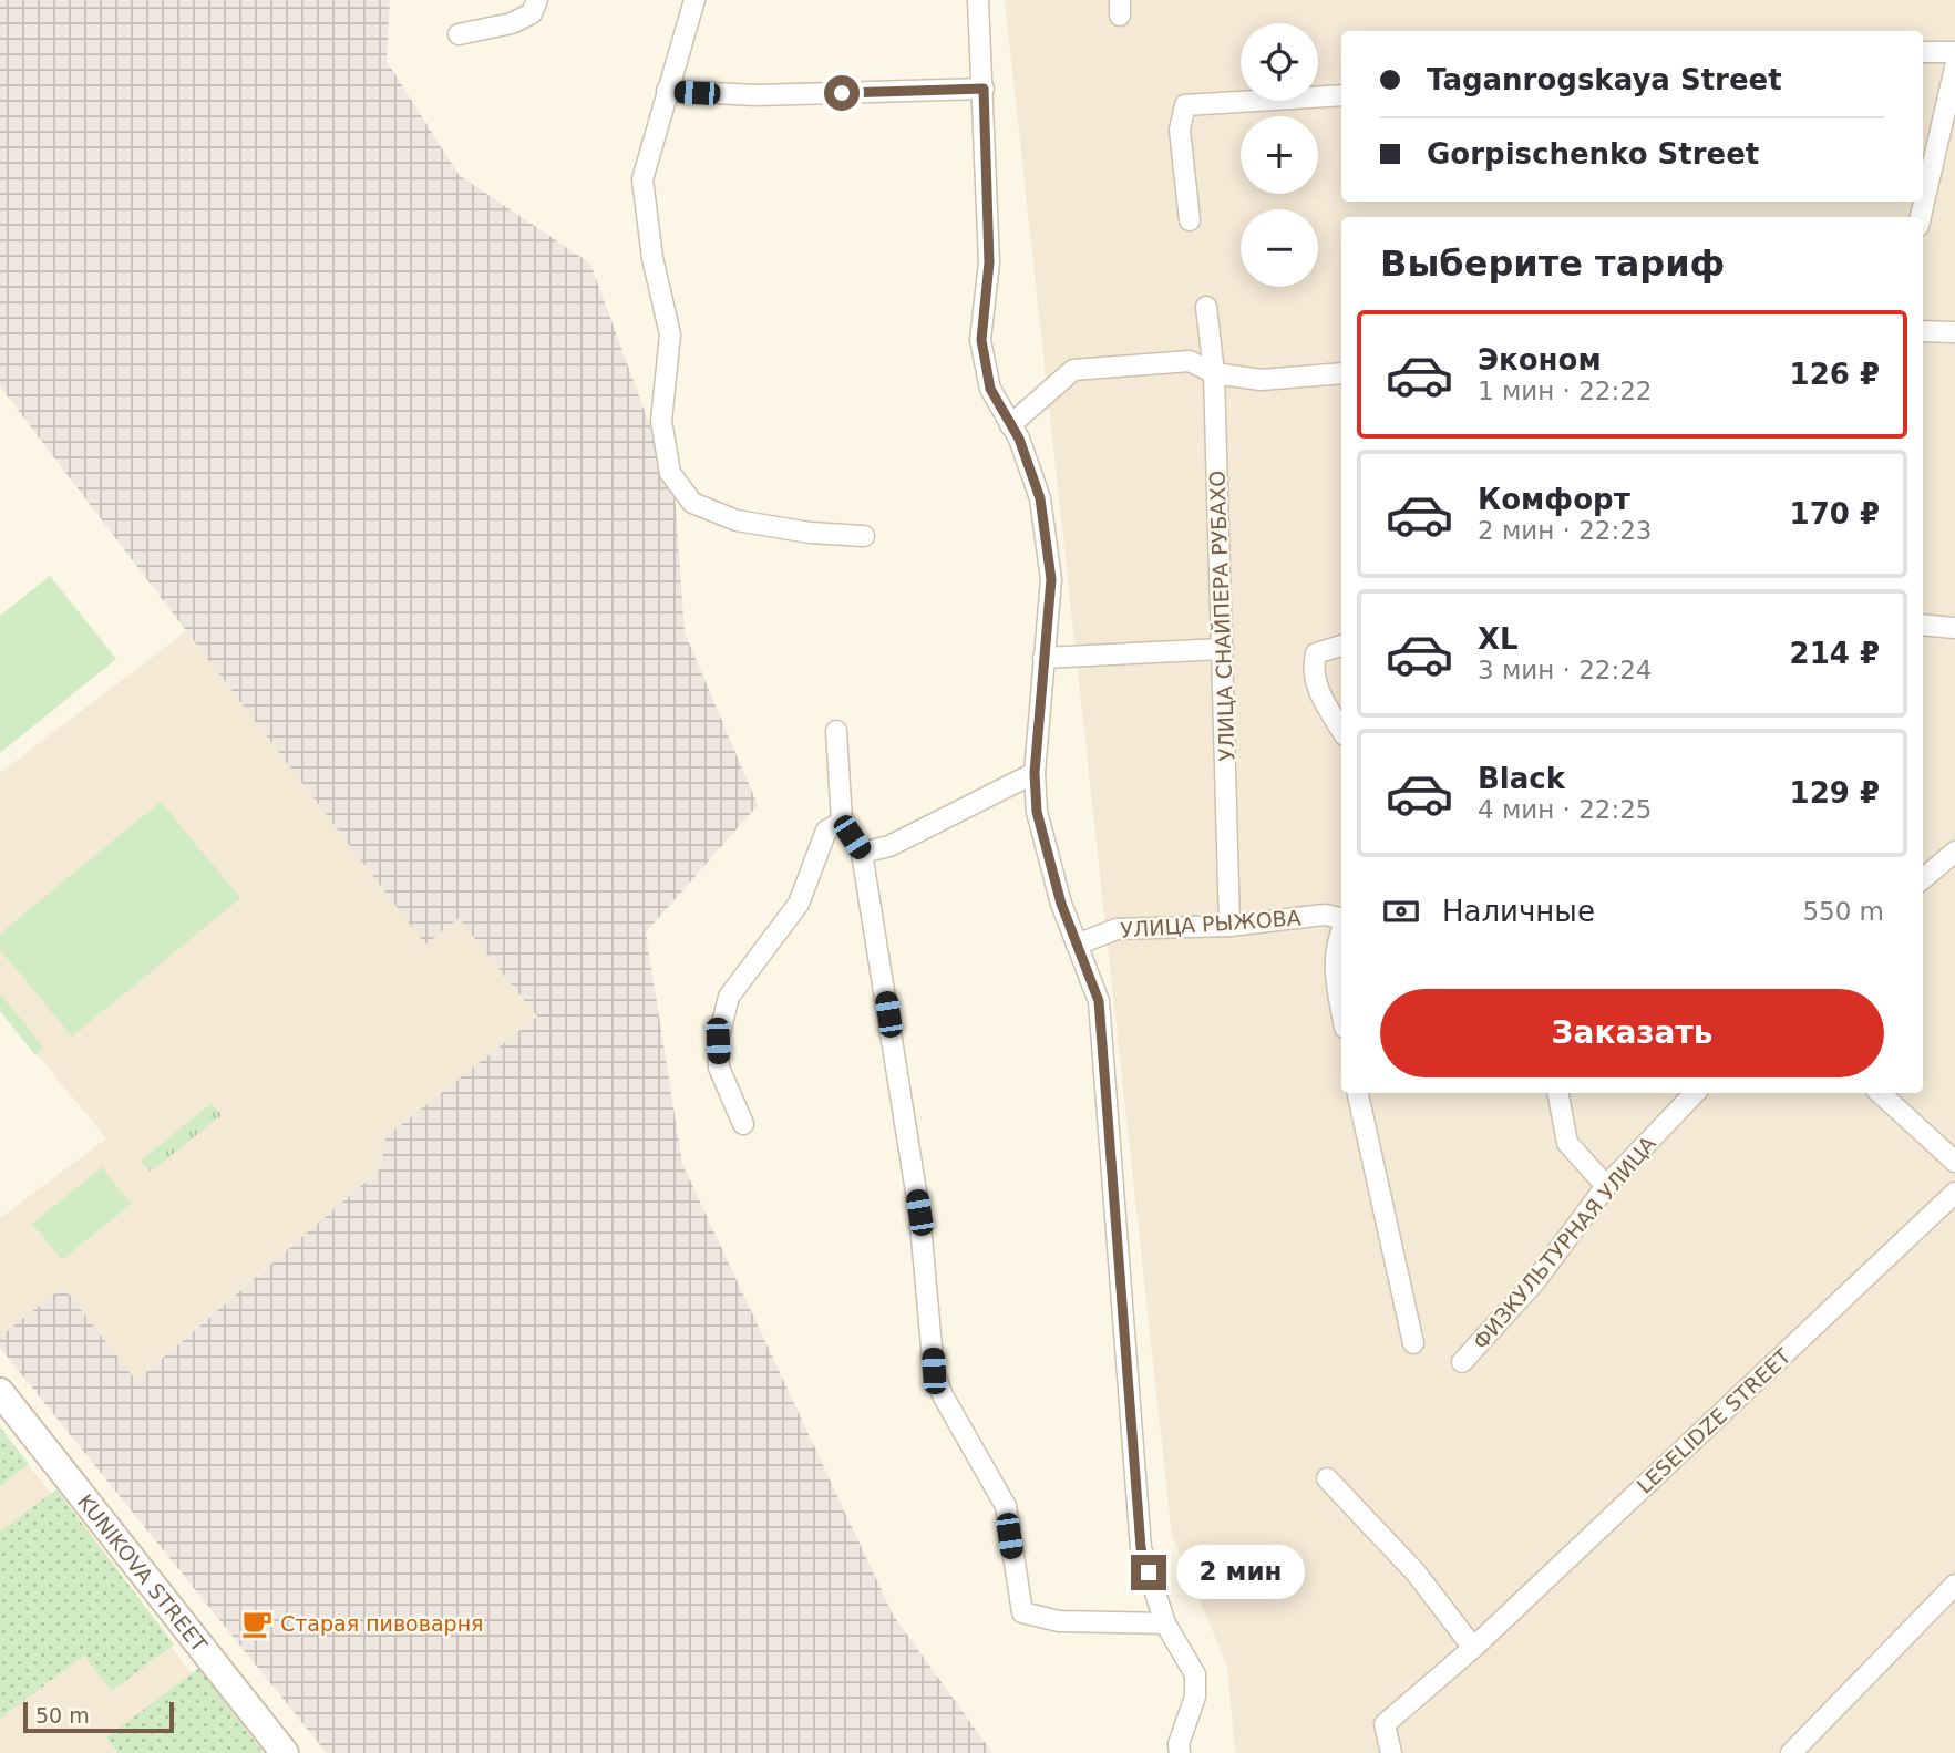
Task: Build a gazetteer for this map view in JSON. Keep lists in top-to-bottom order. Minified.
{"streets":{"street":["УЛИЦА СНАЙПЕРА РУБАХО","УЛИЦА РЫЖОВА","ФИЗКУЛЬТУРНАЯ УЛИЦА","LESELIDZE STREET","KUNIKOVA STREET"]},"crossings":[["УЛИЦА СНАЙПЕРА РУБАХО","УЛИЦА РЫЖОВА"]],"places":{"cafe":["Старая пивоварня"]},"scale_bar":"50 m","page":{"map_buttons":["+","−"],"banner":["Taganrogskaya Street","Gorpischenko Street"],"heading":"Выберите тариф","list":[{"name":"Эконом","note":"1 мин · 22:22","value":"126 ₽"},{"name":"Комфорт","note":"2 мин · 22:23","value":"170 ₽"},{"name":"XL","note":"3 мин · 22:24","value":"214 ₽"},{"name":"Black","note":"4 мин · 22:25","value":"129 ₽"}],"pay":["Наличные","550 m"],"buttons":"Заказать","bubble":"2 мин","scale":"50 m"}}
